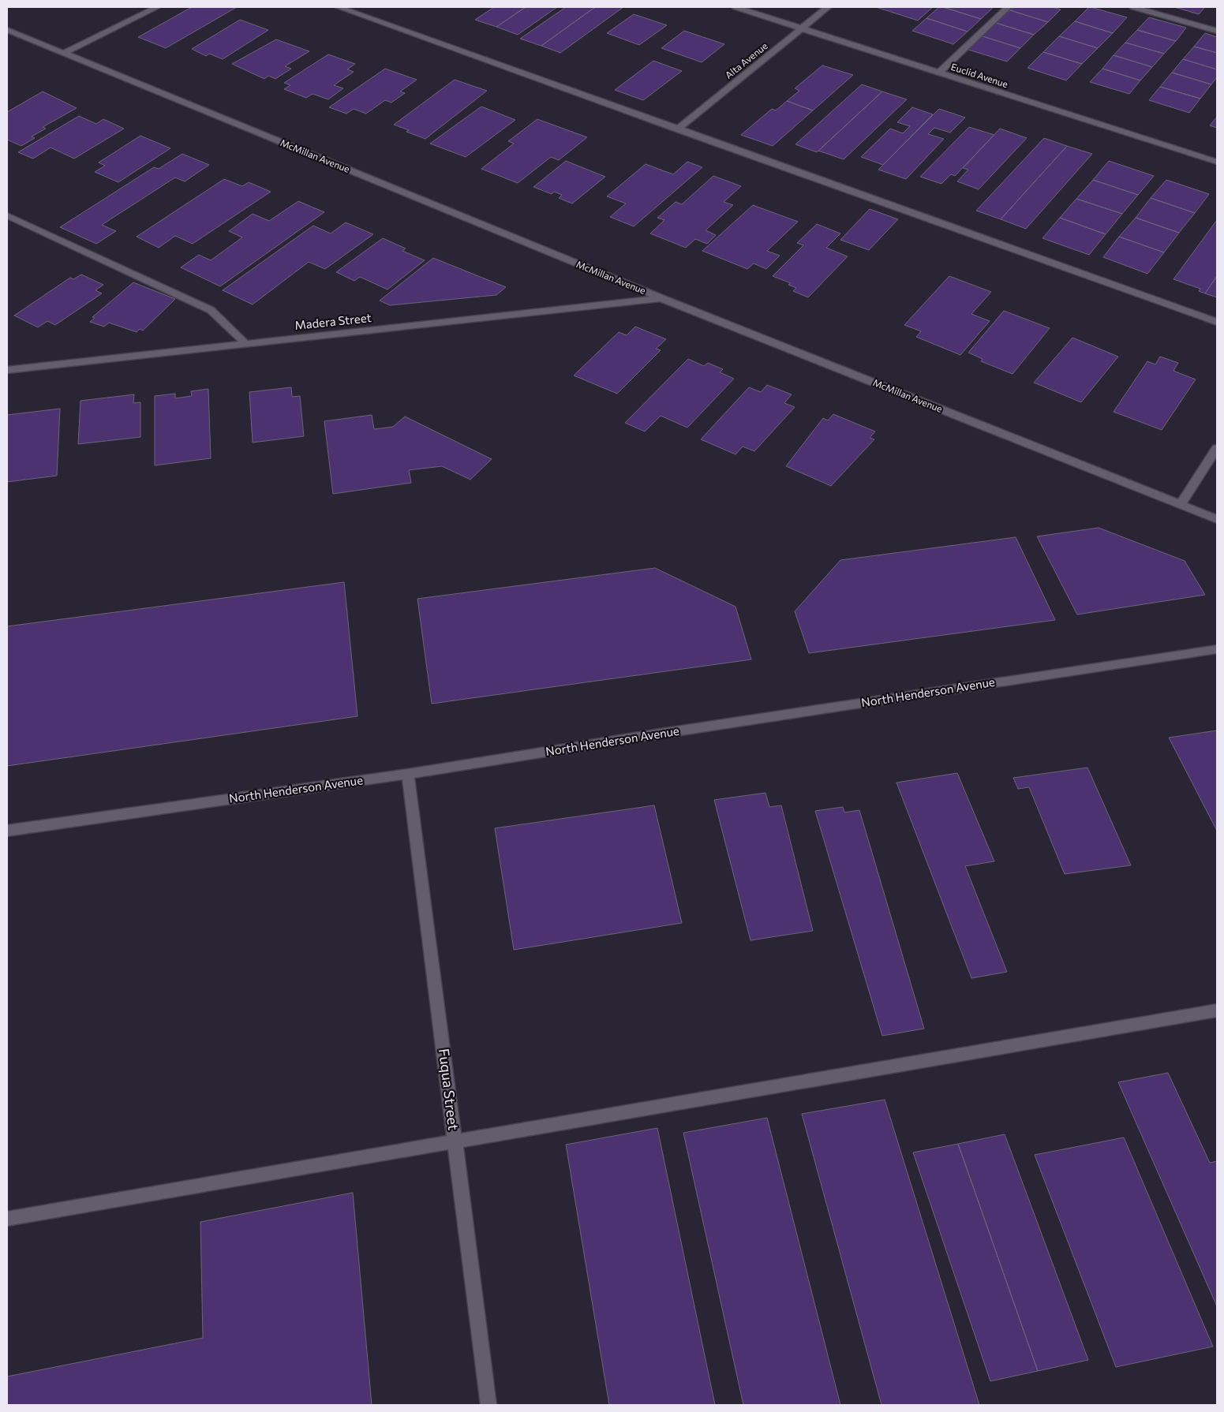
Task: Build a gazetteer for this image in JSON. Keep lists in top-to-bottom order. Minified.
{"streets":{"street":["Alta Avenue","Euclid Avenue","McMillan Avenue","Madera Street","North Henderson Avenue","Fuqua Street"]},"crossings":[["Alta Avenue","Euclid Avenue"],["McMillan Avenue","Madera Street"],["North Henderson Avenue","Fuqua Street"]]}
